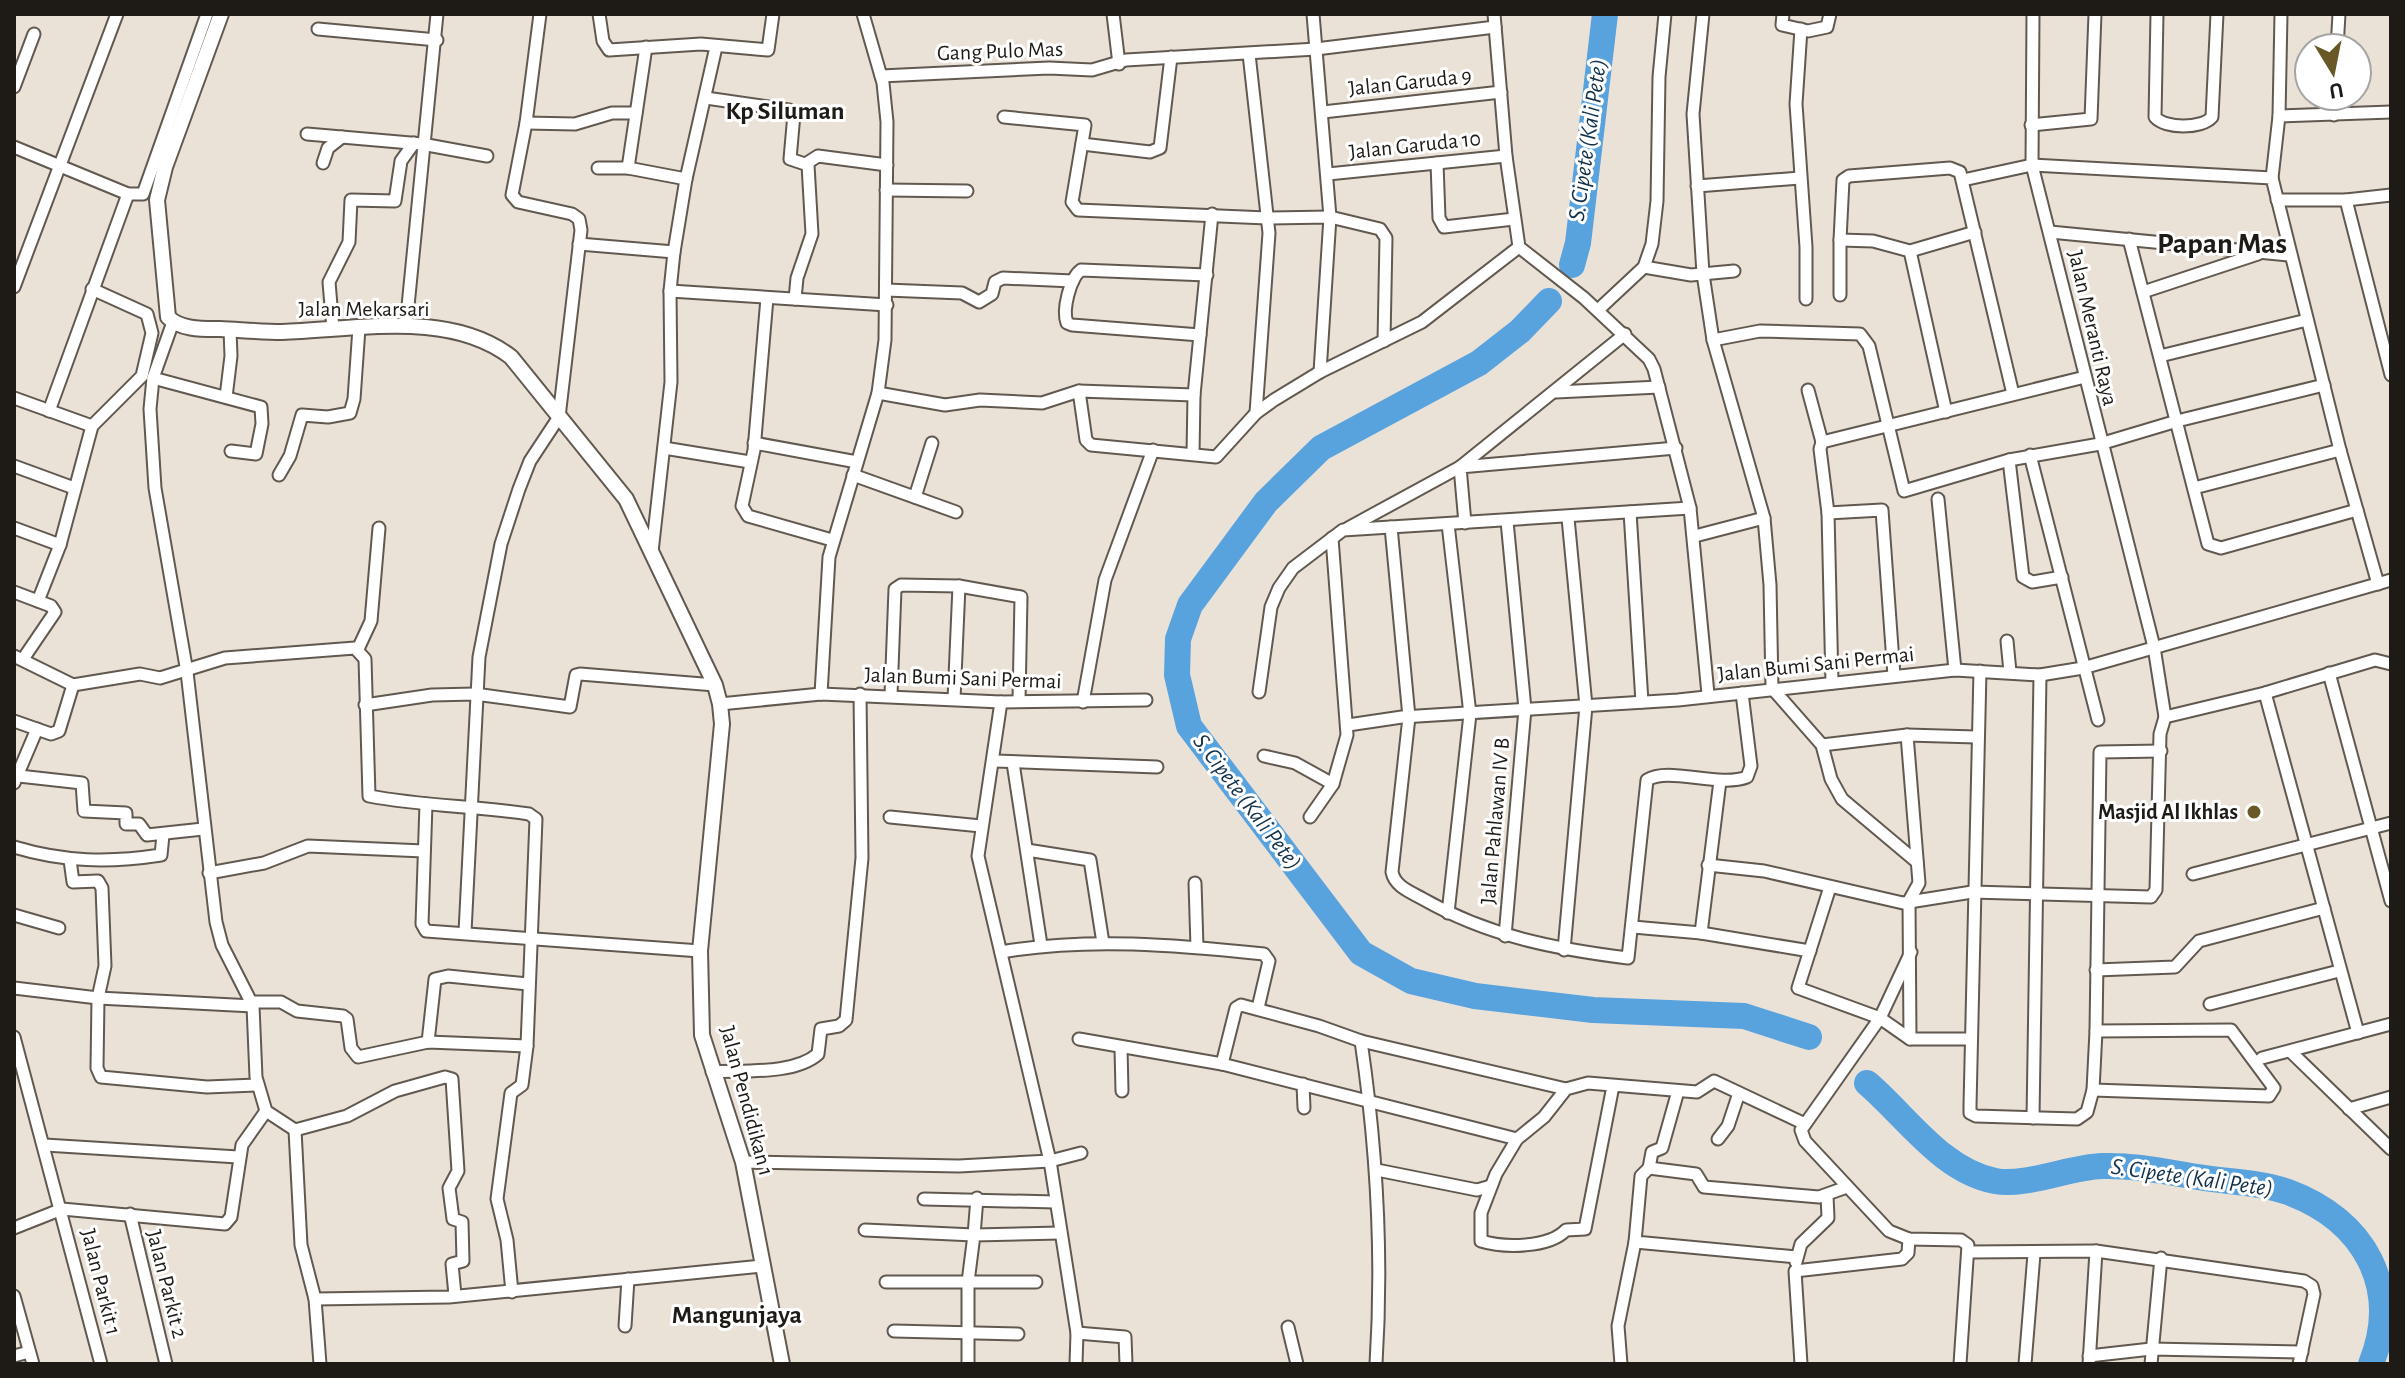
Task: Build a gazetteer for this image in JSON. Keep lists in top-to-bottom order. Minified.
{"streets":{"street":["Gang Pulo Mas","Jalan Garuda 9","Jalan Garuda 10","Jalan Mekarsari","Jalan Meranti Raya","Jalan Bumi Sani Permai","Jalan Pahlawan IV B","Jalan Pendidikan 1","Jalan Parkit 1","Jalan Parkit 2"]},"crossings":[["Jalan Mekarsari","Jalan Bumi Sani Permai"],["Jalan Mekarsari","Jalan Pendidikan 1"],["Jalan Meranti Raya","Jalan Bumi Sani Permai"],["Jalan Bumi Sani Permai","Jalan Pendidikan 1"]],"districts":["Kp Siluman","Papan Mas","Mangunjaya"],"water":["S. Cipete (Kali Pete)"],"places":["Masjid Al Ikhlas"],"north":"bottom"}
